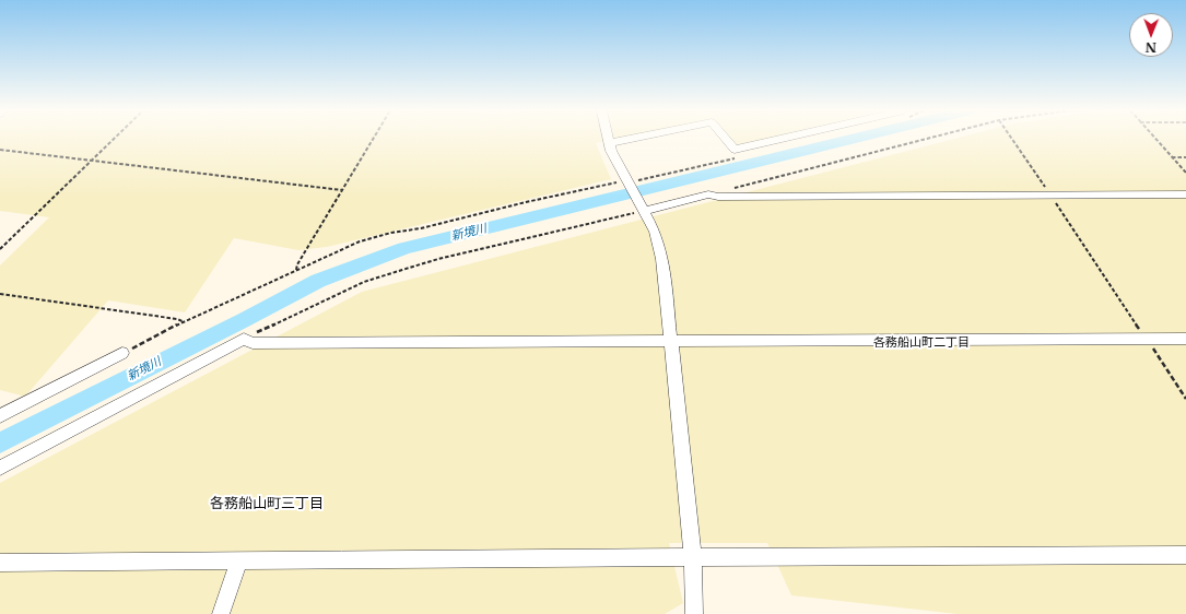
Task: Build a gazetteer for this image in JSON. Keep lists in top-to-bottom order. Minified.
{"districts":["各務船山町二丁目","各務船山町三丁目"],"water":["新境川"],"north":"bottom"}
